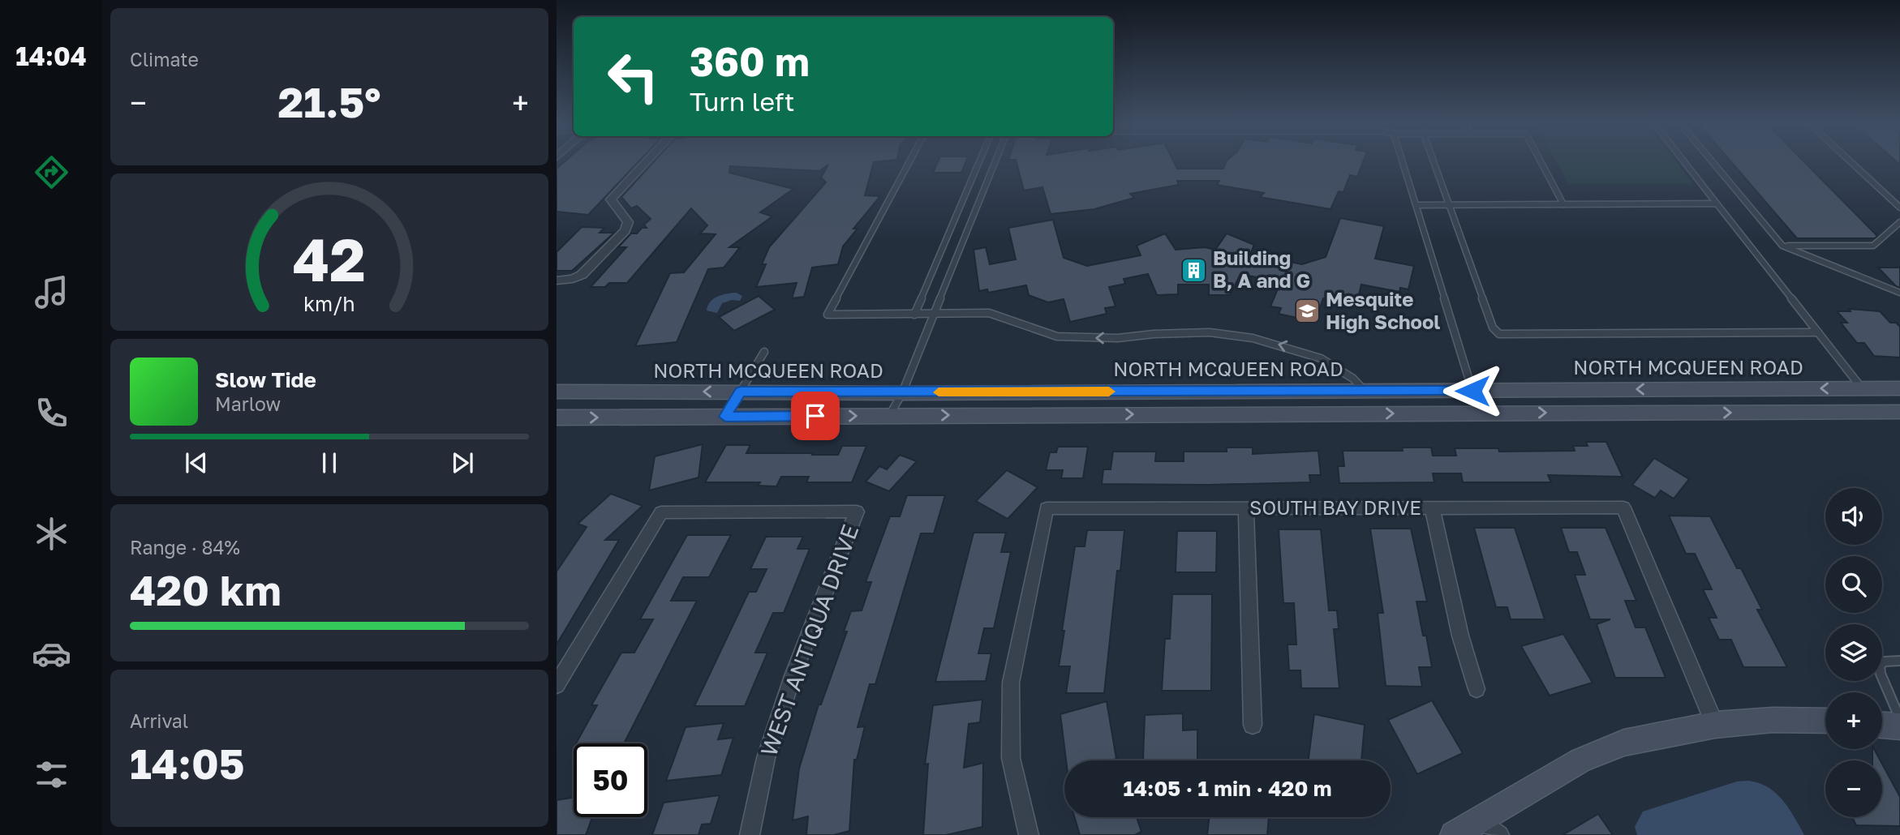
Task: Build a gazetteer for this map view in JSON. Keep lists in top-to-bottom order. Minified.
{"streets":{"main road":["NORTH MCQUEEN ROAD"],"street":["SOUTH BAY DRIVE","WEST ANTIQUA DRIVE"]},"places":{"building":["Building B, A and G"],"school or university":["Mesquite High School"]},"page":{"tabs":"14:04","tile":["Climate",["Range · 84%","420 km"],["Arrival","14:05"]],"turn":["360 m","Turn left"],"heat":["−","21.5°","+"],"song":["Slow Tide","Marlow"],"map_buttons":["+","−"],"limit":"50","trip":"14:05 · 1 min · 420 m","gauge":["42","km/h"]}}
